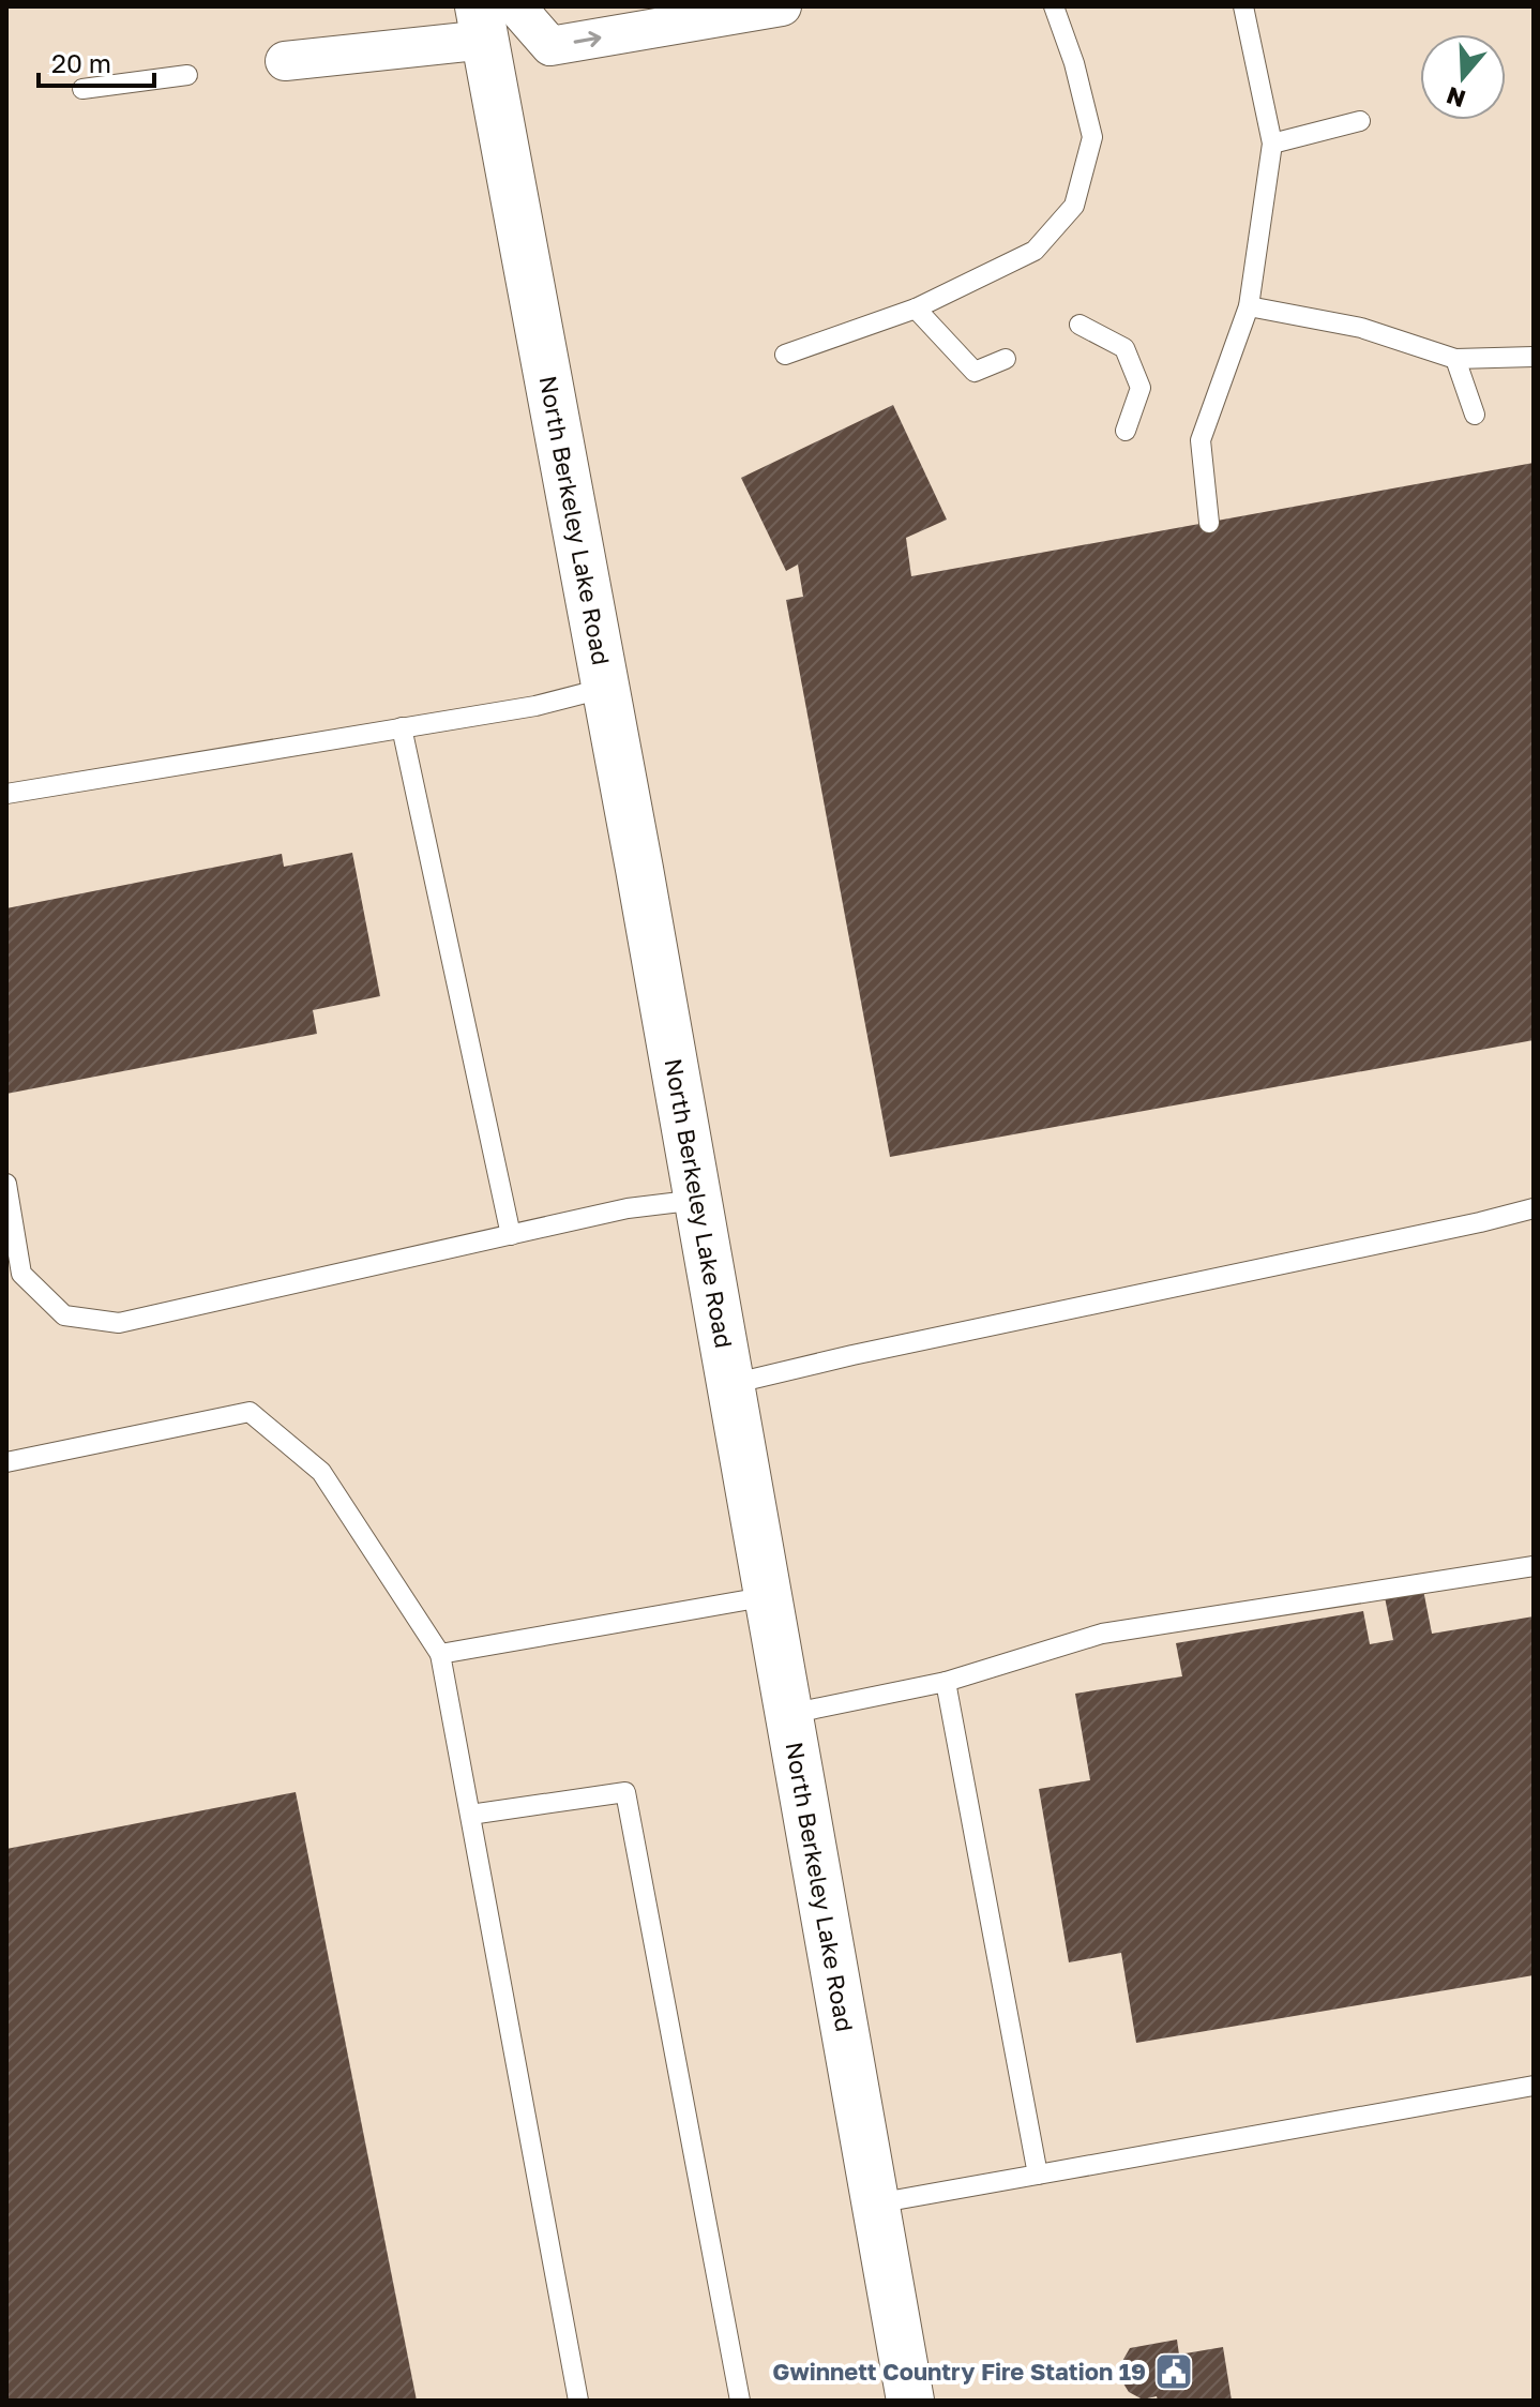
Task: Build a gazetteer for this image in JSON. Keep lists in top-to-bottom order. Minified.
{"streets":{"street":["North Berkeley Lake Road"]},"places":{"public building":["Gwinnett Country Fire Station 19"]},"scale_bar":"20 m","north":"bottom"}
